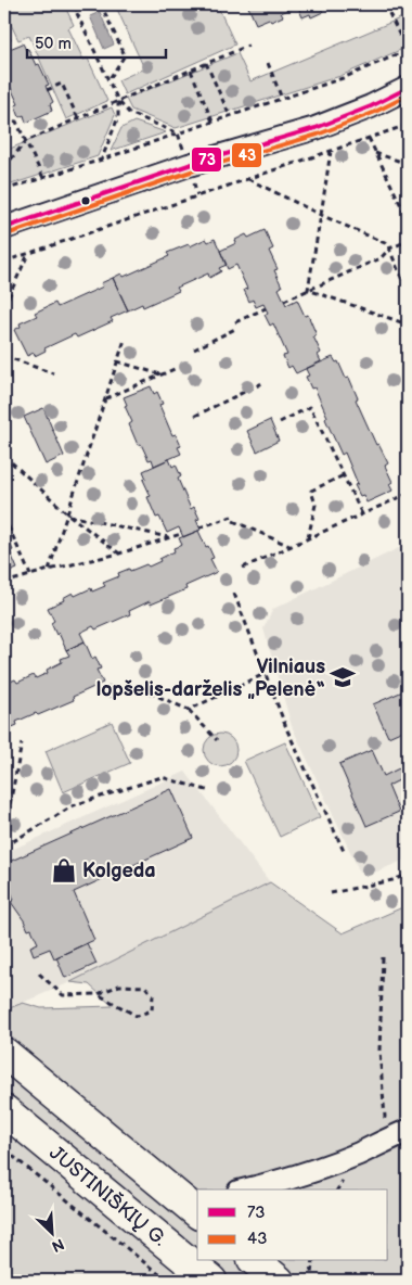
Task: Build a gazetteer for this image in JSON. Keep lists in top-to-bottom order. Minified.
{"streets":{"main road":["JUSTINIŠKIŲ G."]},"places":{"school or university":["Vilniaus lopšelis-darželis „Pelenė“"],"shop":["Kolgeda"]},"lines":["transit line 73","transit line 43"],"legend":["73","43"],"scale_bar":"50 m","north":"bottom right"}
